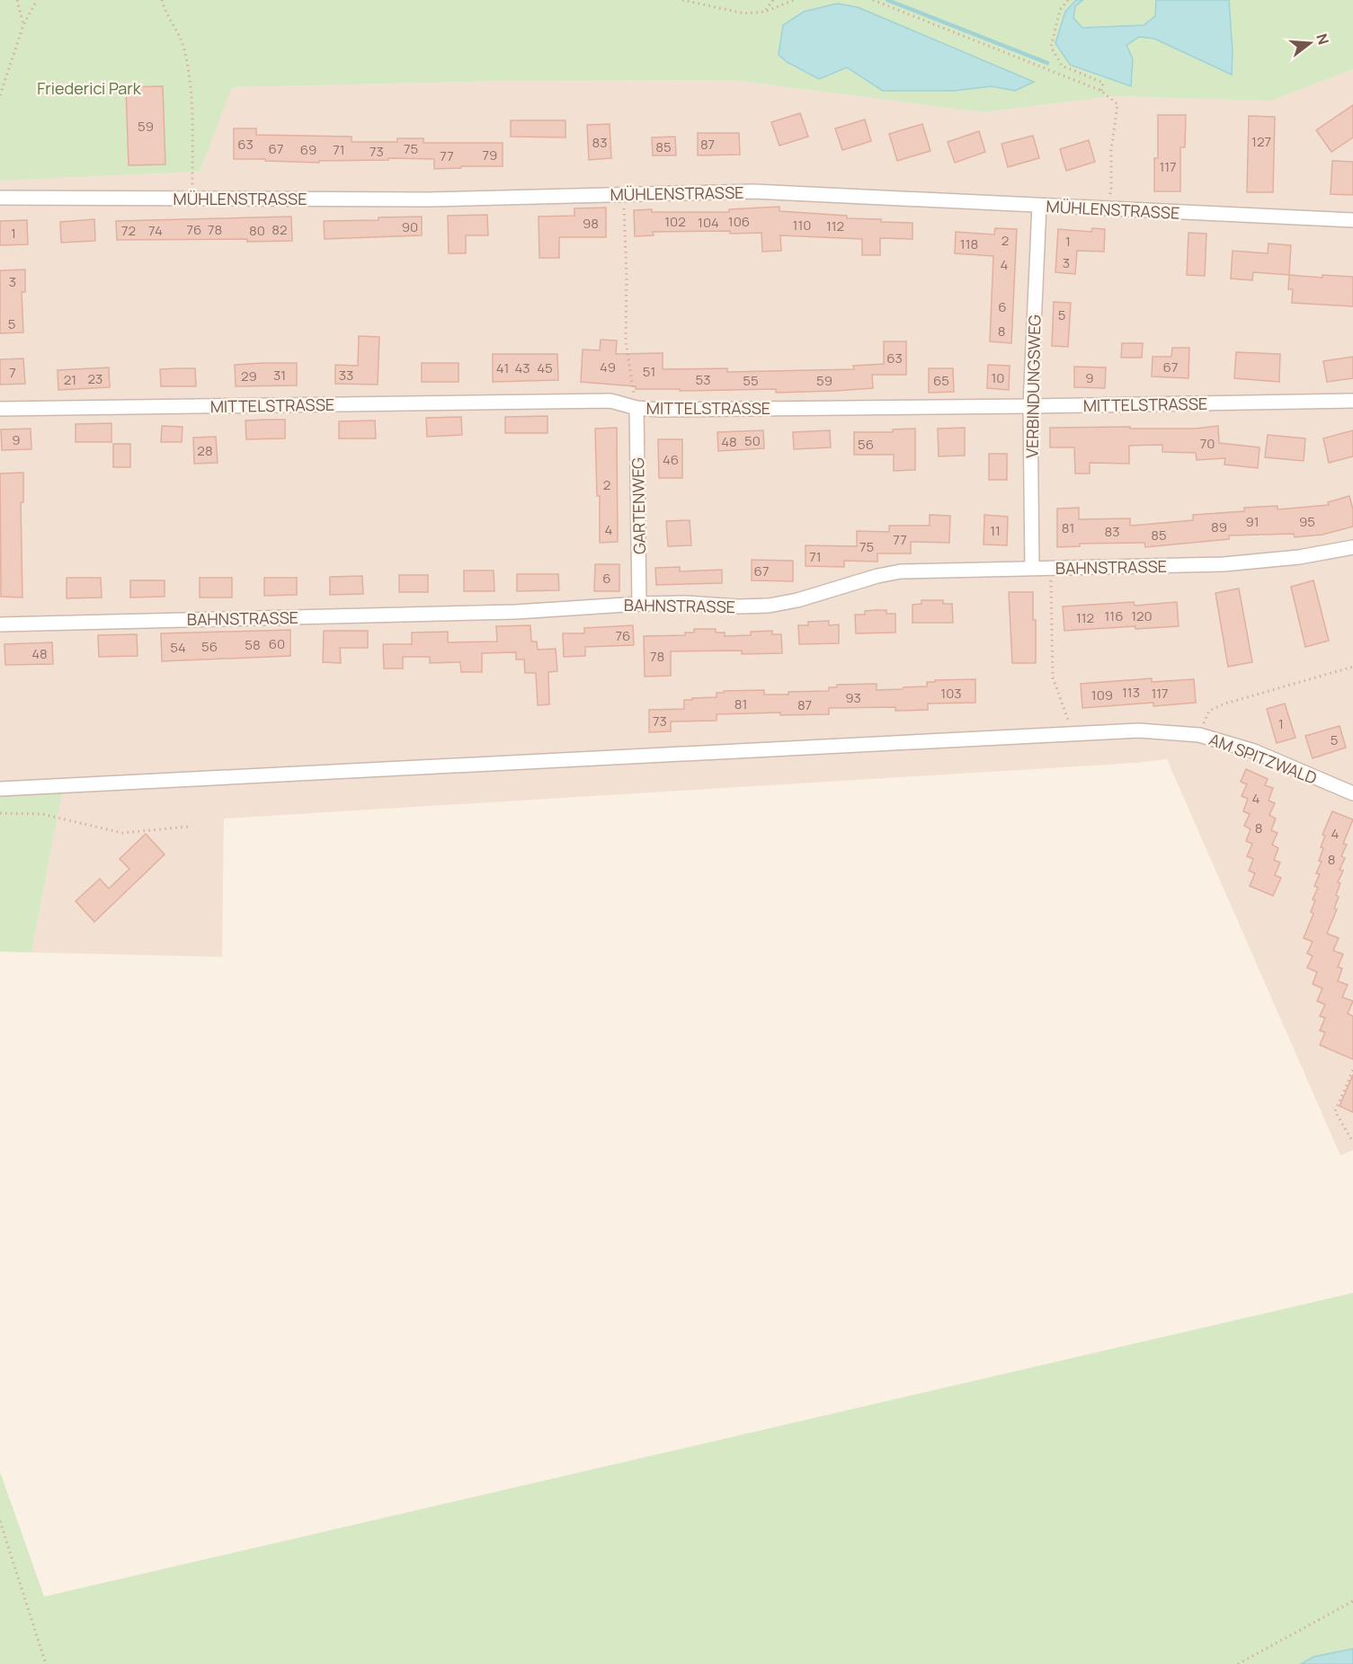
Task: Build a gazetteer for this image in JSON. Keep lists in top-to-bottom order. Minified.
{"streets":{"street":["MÜHLENSTRASSE","VERBINDUNGSWEG","MITTELSTRASSE","GARTENWEG","BAHNSTRASSE","AM SPITZWALD"]},"crossings":[["MÜHLENSTRASSE","VERBINDUNGSWEG"],["VERBINDUNGSWEG","MITTELSTRASSE"],["VERBINDUNGSWEG","BAHNSTRASSE"],["MITTELSTRASSE","GARTENWEG"],["GARTENWEG","BAHNSTRASSE"]],"parks":["Friederici Park"],"house_numbers":["59","127","83","63","87","85","67","75","69","71","73","79","77","117","102","106","104","98","110","112","90","76","78","82","72","74","80","1","2","1","118","3","4","3","6","5","5","8","63","49","67","41","43","45","51","7","31","33","29","10","9","23","21","53","55","59","65","9","50","48","70","56","28","46","2","91","95","89","81","4","11","83","85","77","75","71","67","6","116","120","112","76","60","58","56","54","48","78","113","103","117","109","93","81","87","73","1","5","4","8","4","8"],"north":"right"}
